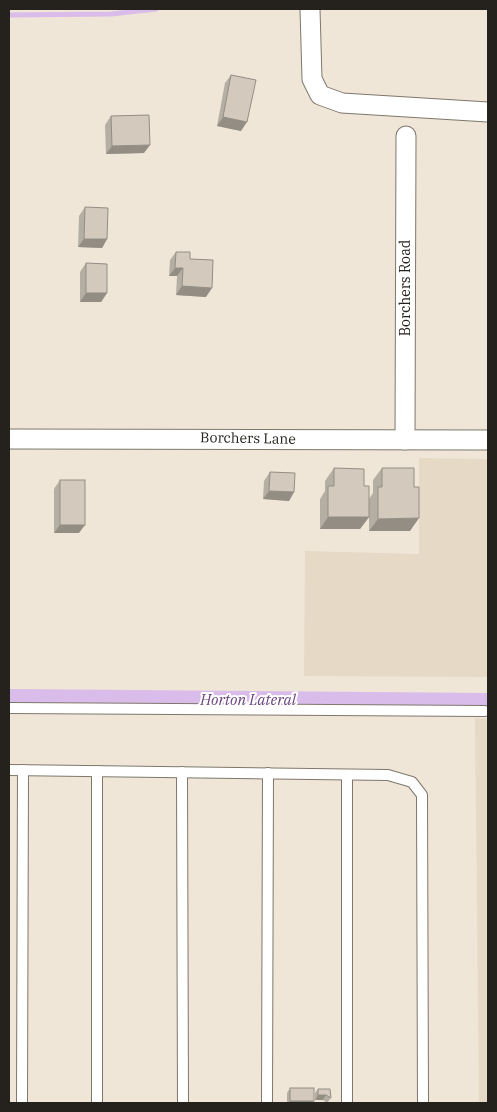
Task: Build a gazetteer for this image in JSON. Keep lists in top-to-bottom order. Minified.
{"streets":{"street":["Borchers Road","Borchers Lane"]},"crossings":[["Borchers Road","Borchers Lane"]],"water":["Horton Lateral"]}
